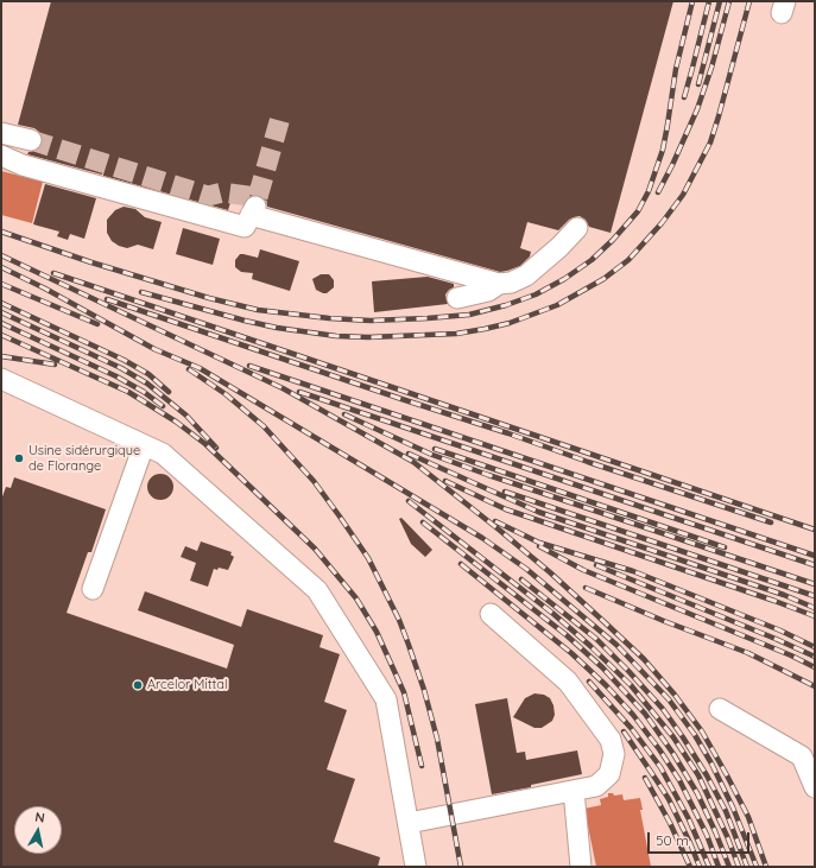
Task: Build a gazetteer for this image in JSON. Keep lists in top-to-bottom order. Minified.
{"places":["Usine sidérurgique de Florange","Arcelor Mittal"],"scale_bar":"50 m","north":"top"}
